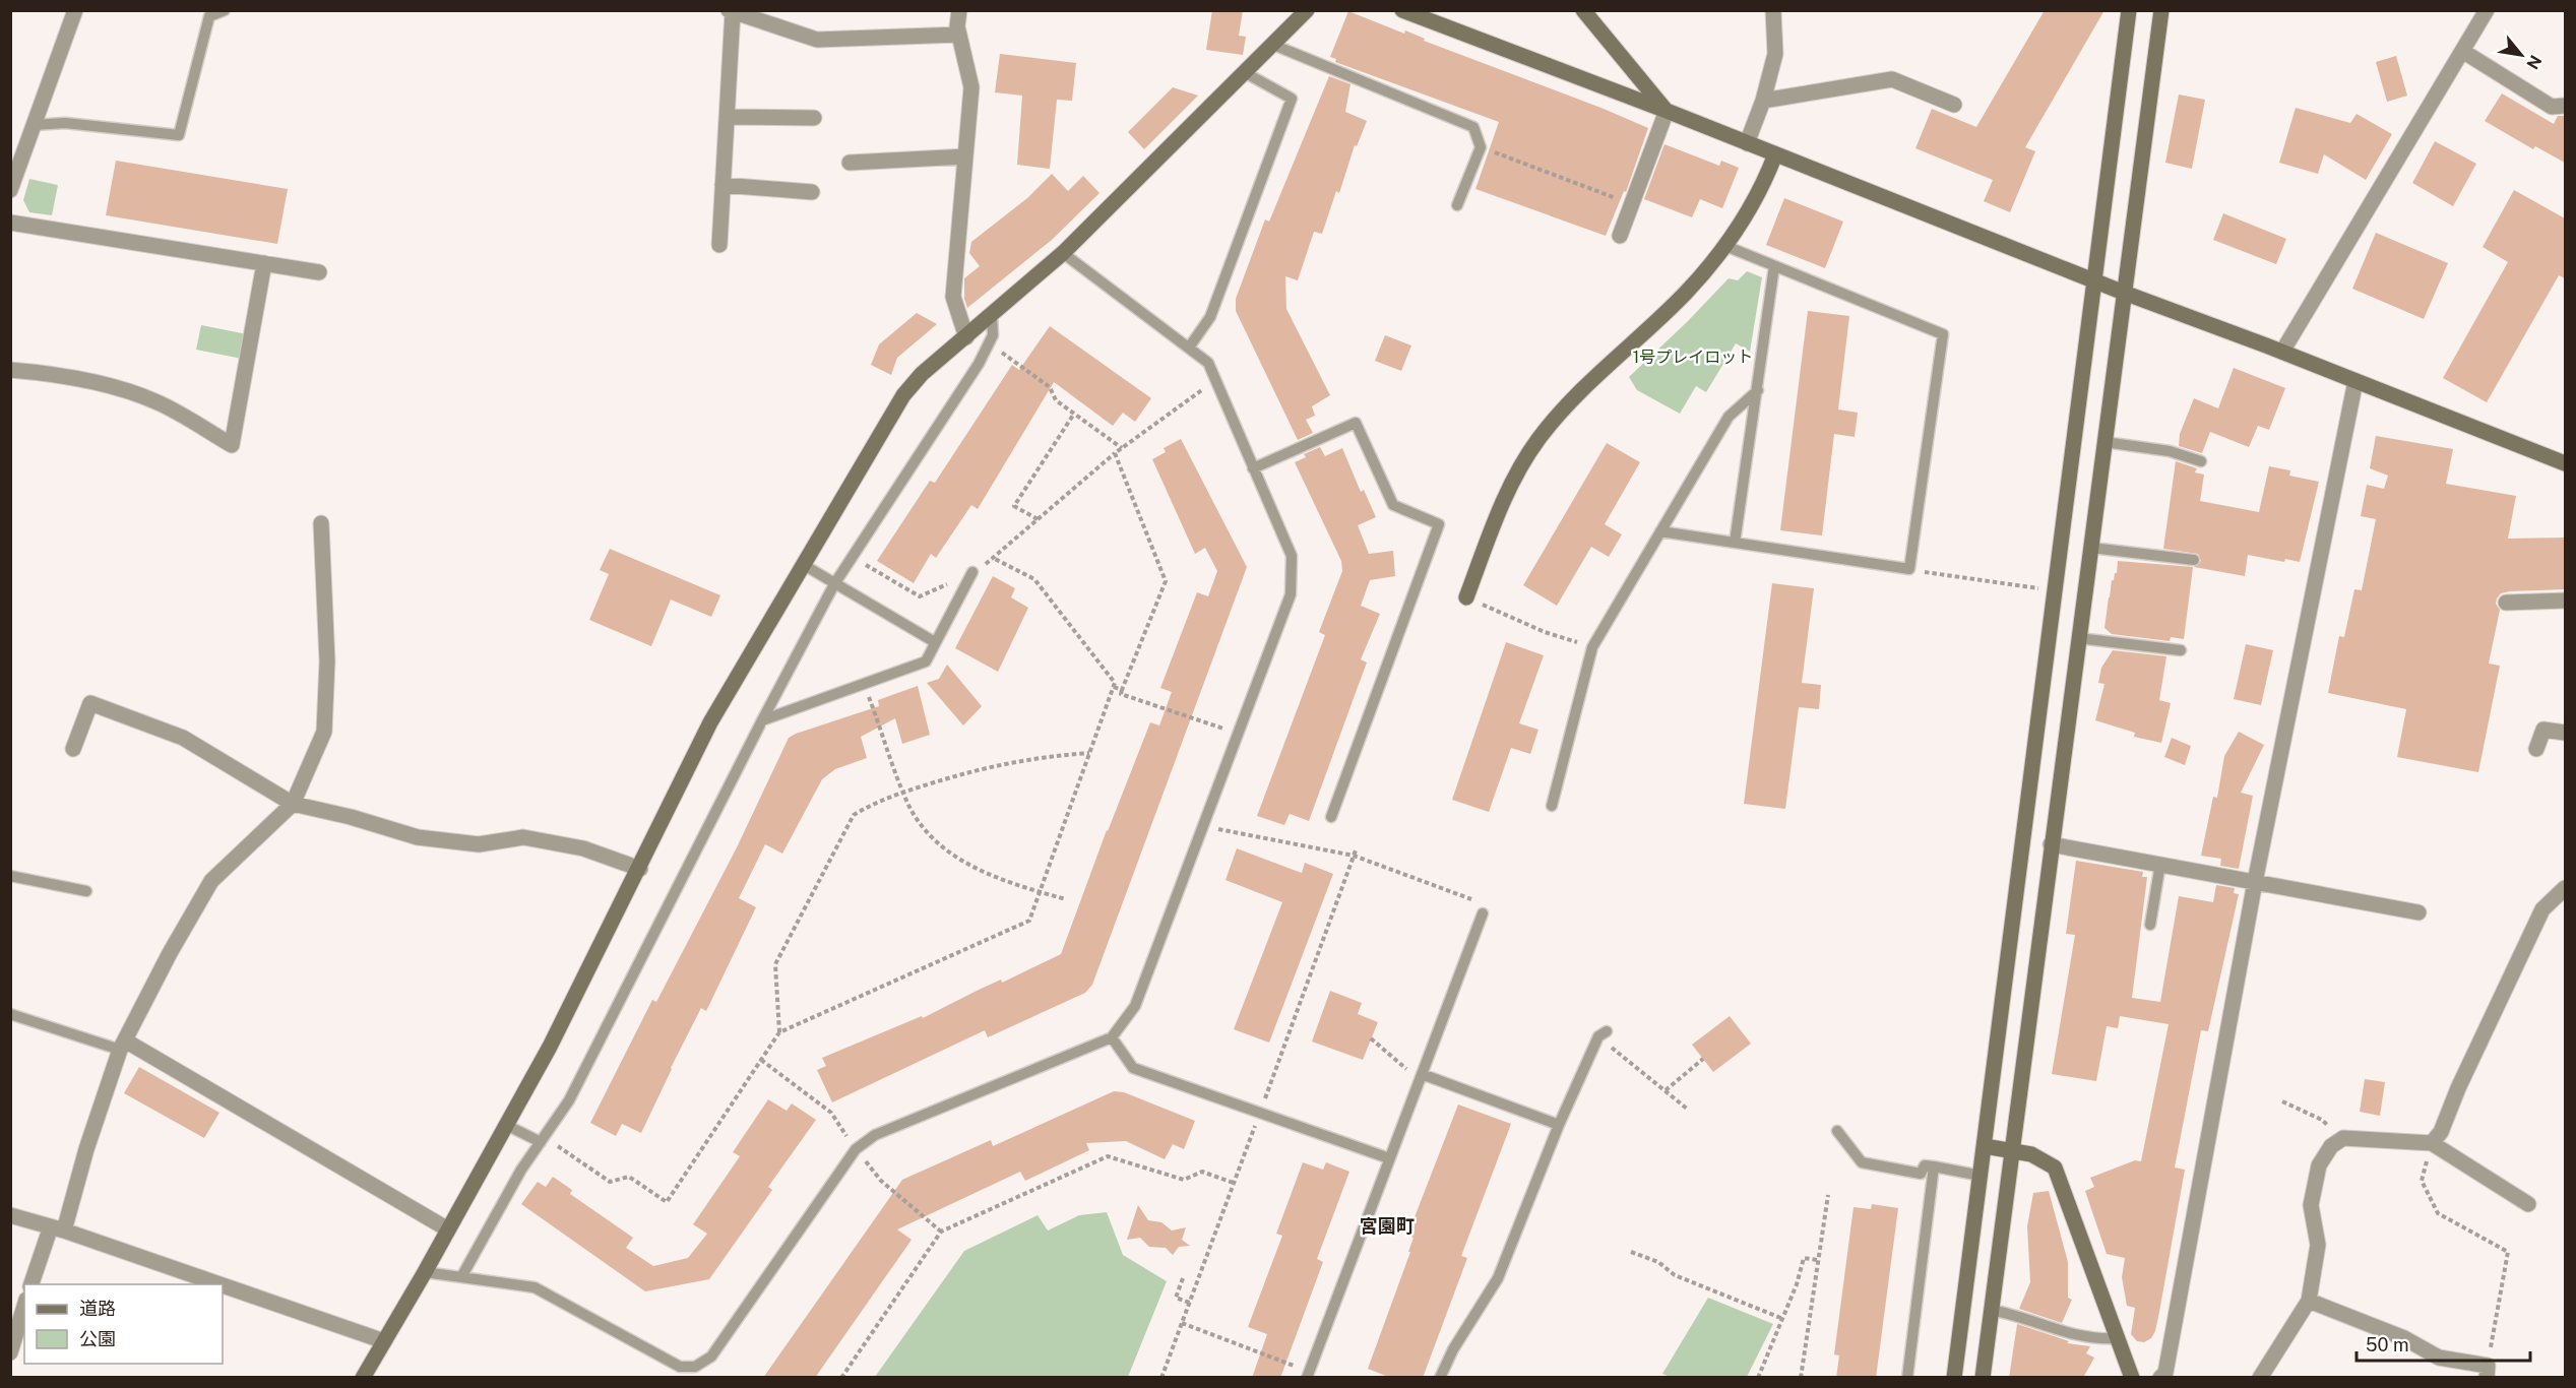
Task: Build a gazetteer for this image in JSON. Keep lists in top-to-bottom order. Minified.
{"districts":["宮園町"],"parks":["1号プレイロット"],"legend":["道路","公園"],"scale_bar":"50 m","north":"bottom right"}
